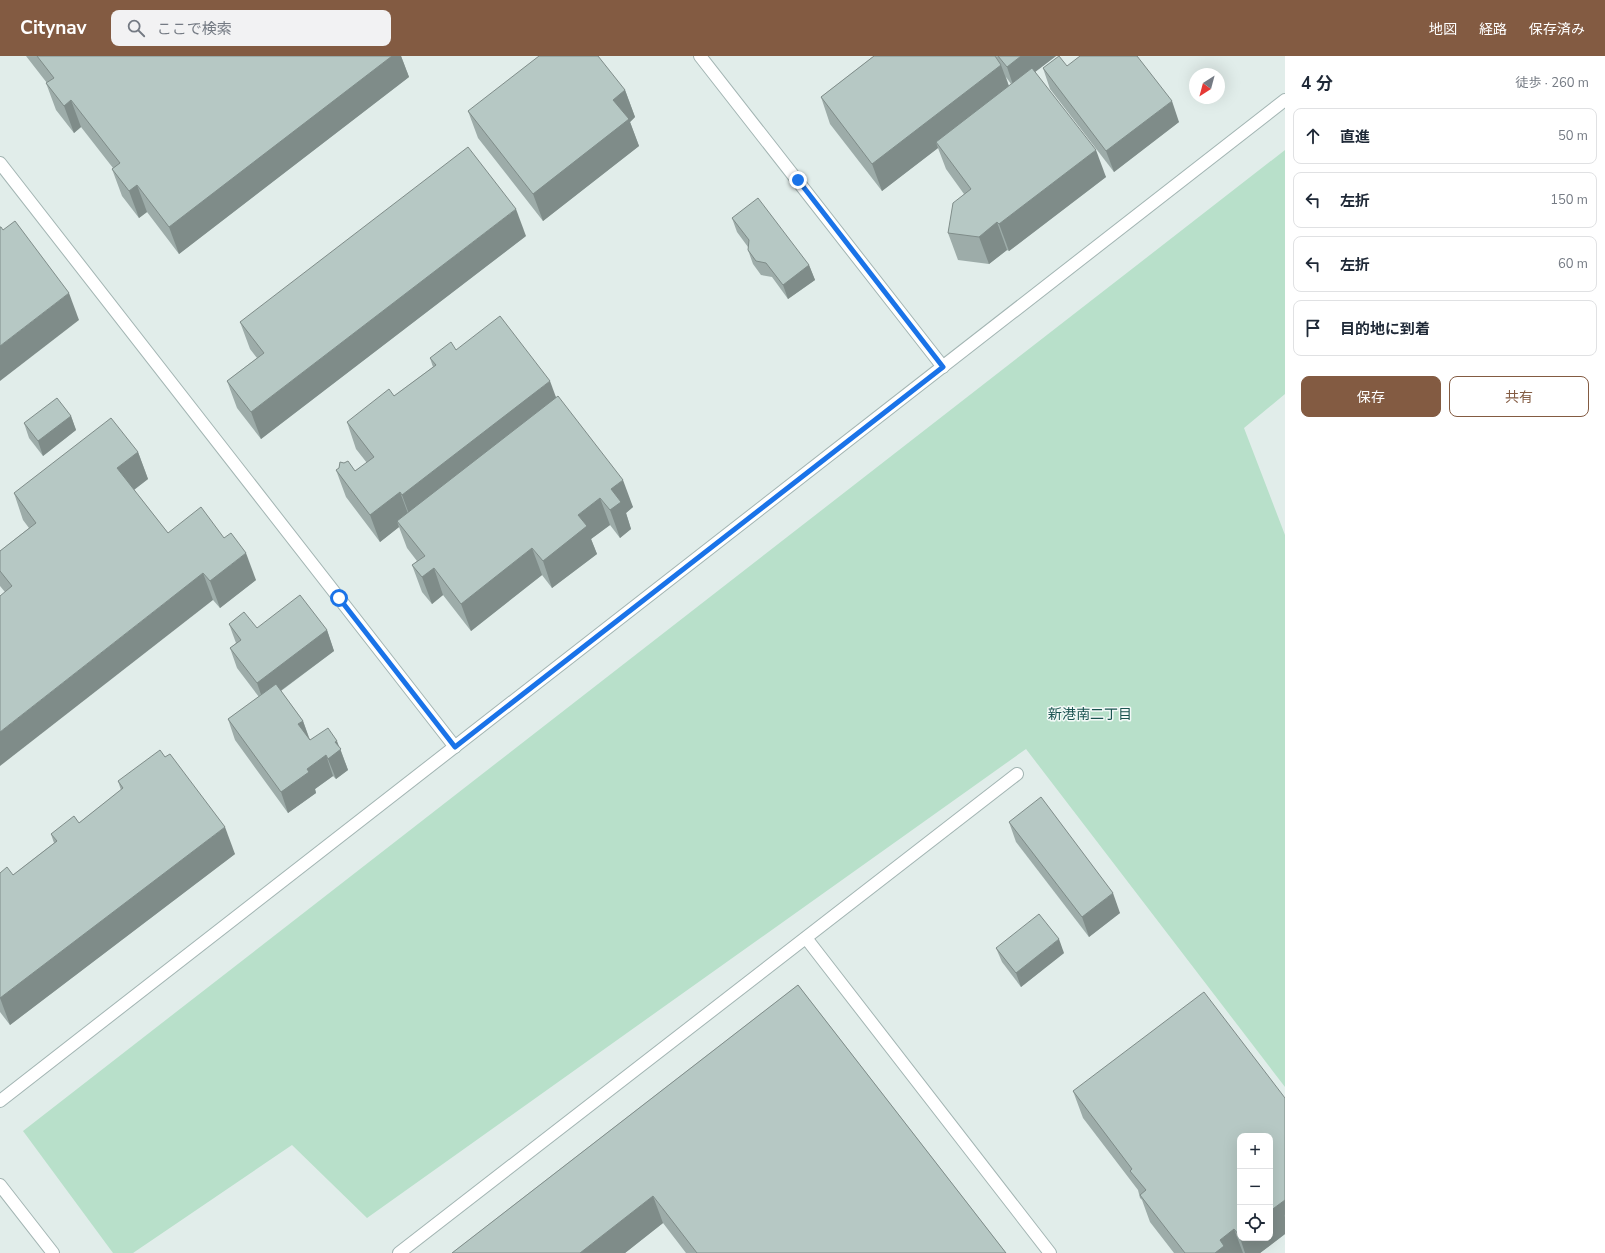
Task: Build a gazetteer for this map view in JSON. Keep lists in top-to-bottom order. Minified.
{"districts":["新港南二丁目"],"north":"bottom left","page":{"header":"Citynav","search":"ここで検索","nav":["地図","経路","保存済み"],"heading":["4 分","徒歩 · 260 m"],"list":[["直進","50 m"],["左折","150 m"],["左折","60 m"],"目的地に到着"],"buttons":["保存","共有"],"map_buttons":["+","−"]}}
